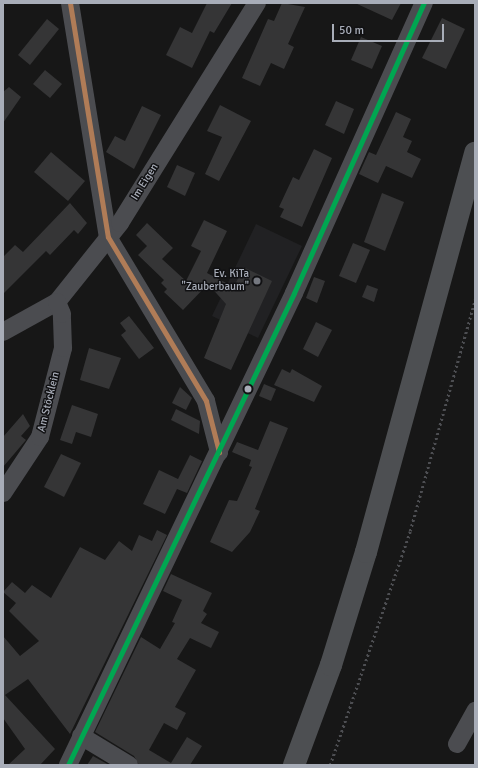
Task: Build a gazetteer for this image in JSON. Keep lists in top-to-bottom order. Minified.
{"streets":{"street":["Im Eigen","Am Stöcklein"]},"crossings":[["Im Eigen","Am Stöcklein"]],"places":["Ev. KiTa \"Zauberbaum\""],"scale_bar":"50 m"}
